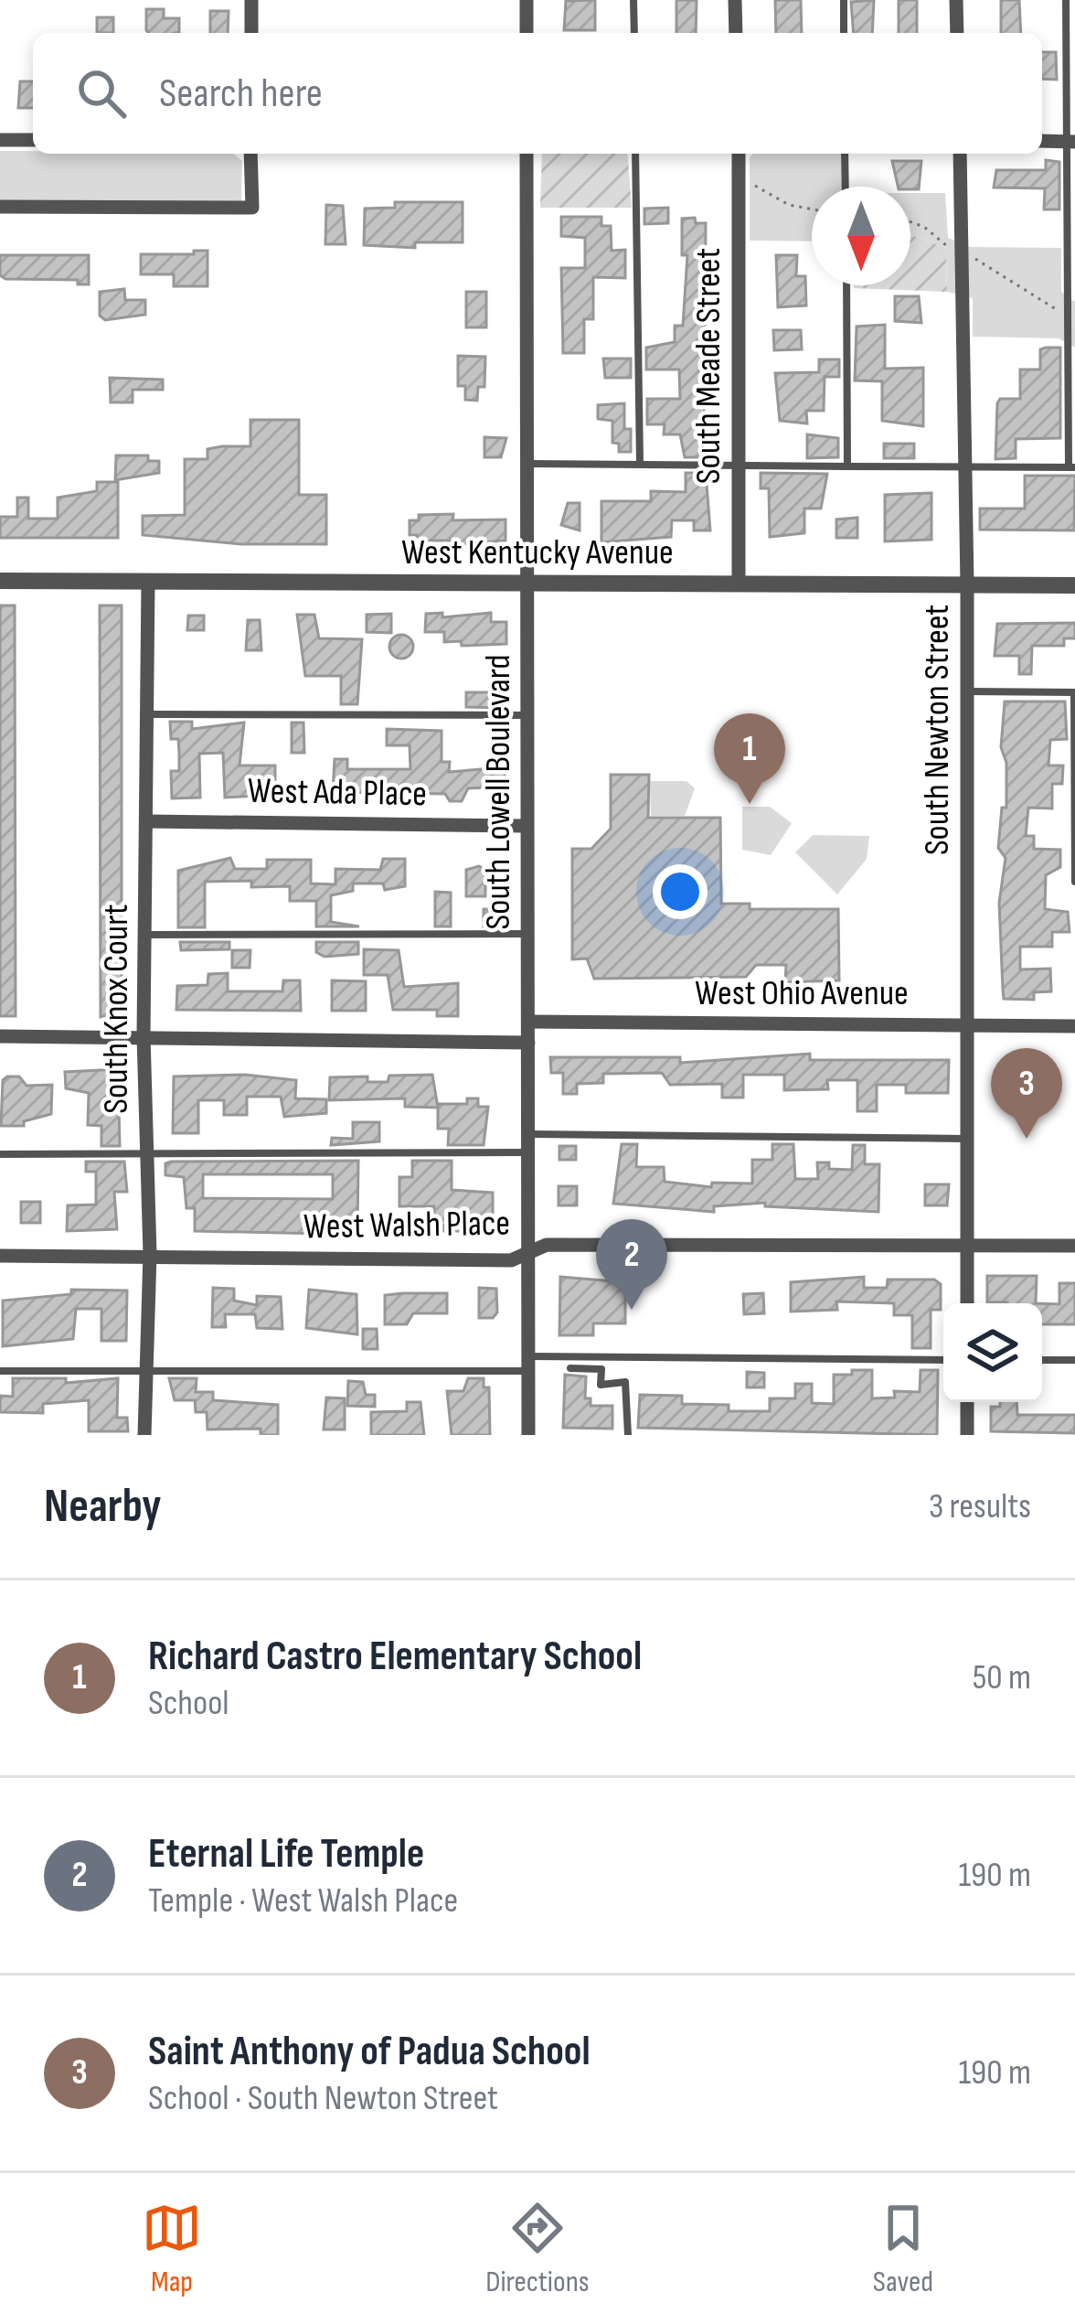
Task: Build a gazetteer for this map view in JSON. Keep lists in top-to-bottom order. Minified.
{"streets":{"street":["South Meade Street","West Kentucky Avenue","South Newton Street","South Lowell Boulevard","West Ada Place","West Ohio Avenue","South Knox Court","West Walsh Place"]},"crossings":[["South Meade Street","West Kentucky Avenue"],["West Kentucky Avenue","South Newton Street"],["West Kentucky Avenue","South Lowell Boulevard"],["West Kentucky Avenue","South Knox Court"],["South Newton Street","West Ohio Avenue"],["South Newton Street","West Walsh Place"],["South Lowell Boulevard","West Ada Place"],["South Lowell Boulevard","West Ohio Avenue"],["South Lowell Boulevard","West Walsh Place"],["West Ada Place","South Knox Court"],["South Knox Court","West Walsh Place"]],"north":"bottom","page":{"search":"Search here","pins":["1","3","2"],"heading":["Nearby","3 results"],"list":[{"mark":"1","name":"Richard Castro Elementary School","note":"School","value":"50 m"},{"mark":"2","name":"Eternal Life Temple","note":"Temple · West Walsh Place","value":"190 m"},{"mark":"3","name":"Saint Anthony of Padua School","note":"School · South Newton Street","value":"190 m"}],"nav":["Map","Directions","Saved"]}}
